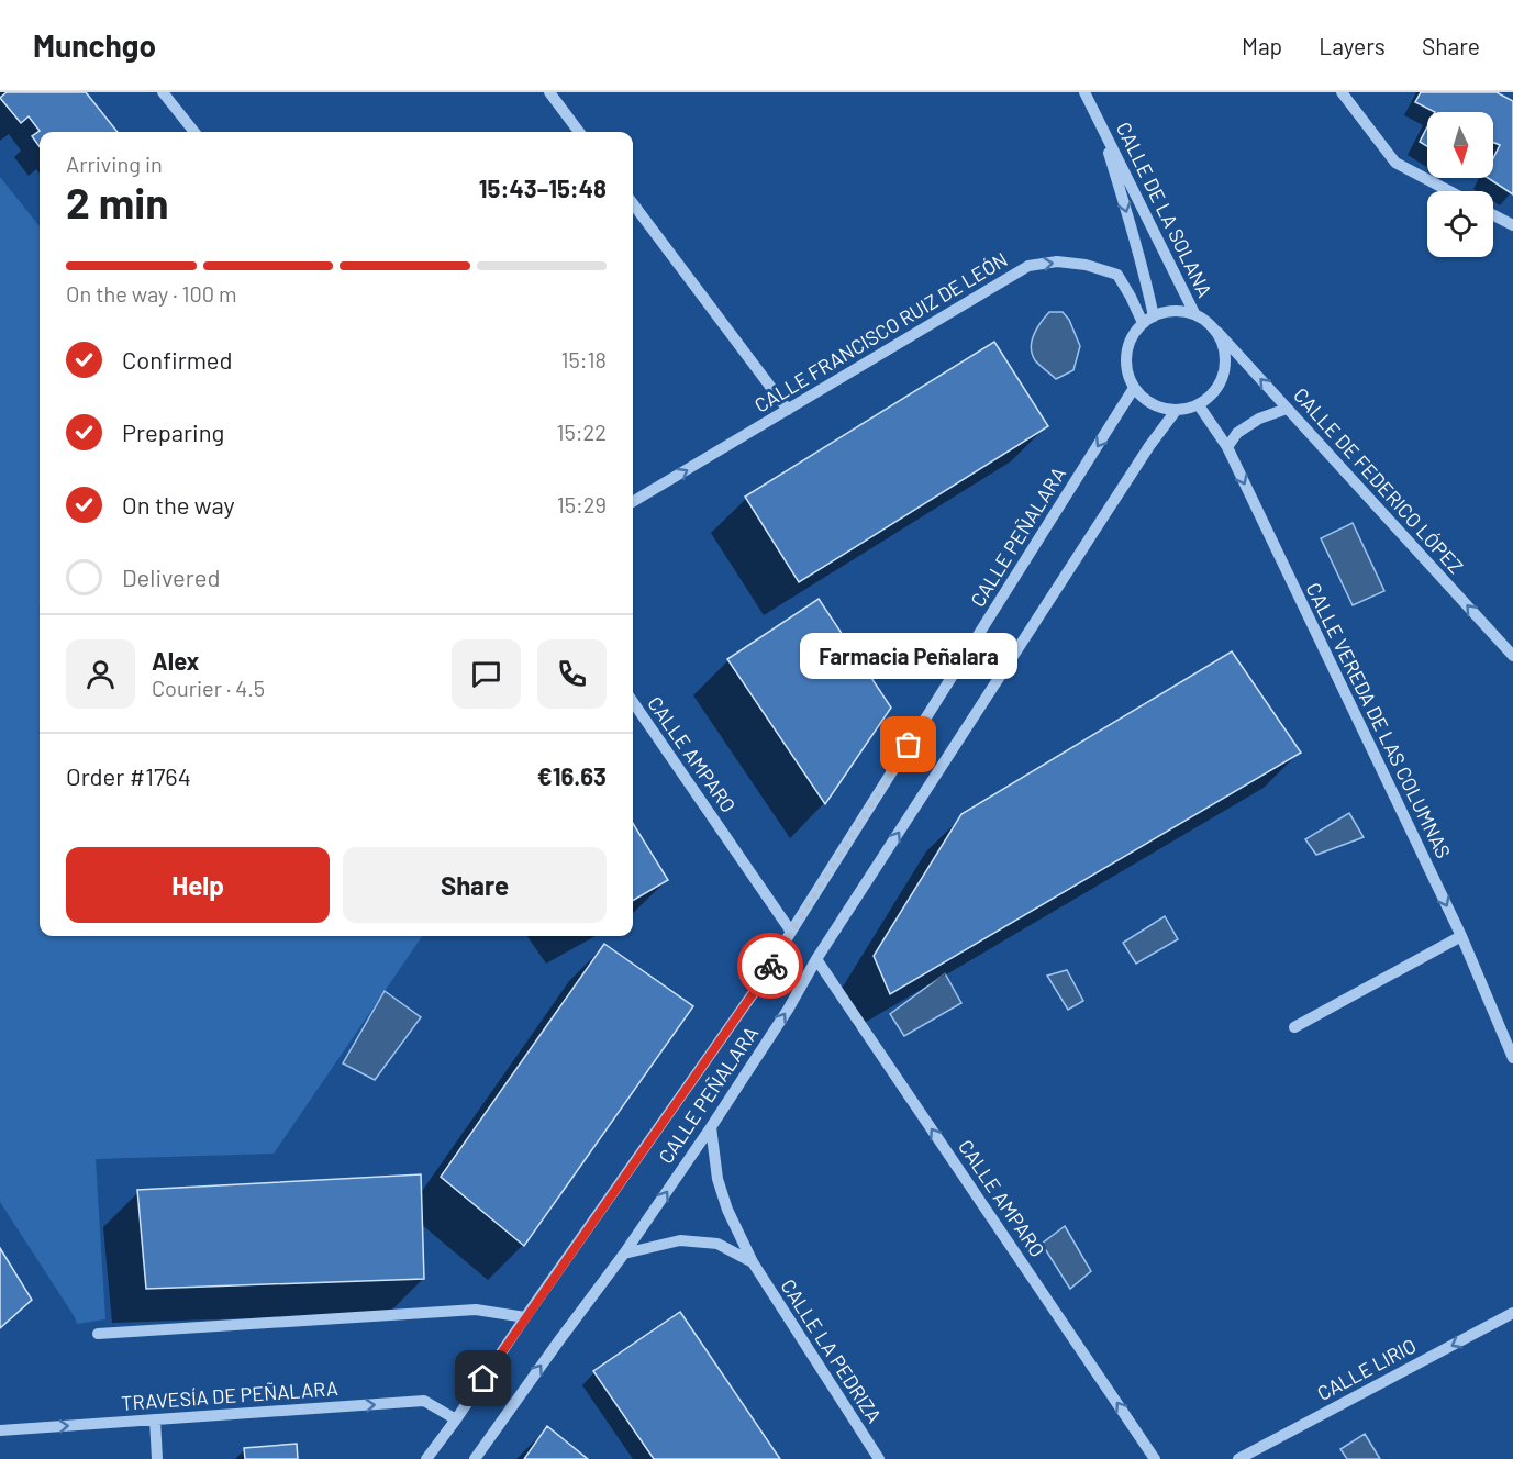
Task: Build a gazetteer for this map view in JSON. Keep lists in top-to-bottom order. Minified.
{"streets":{"street":["CALLE DE LA SOLANA","CALLE FRANCISCO RUIZ DE LEÓN","CALLE DE FEDERICO LÓPEZ","CALLE PEÑALARA","CALLE VEREDA DE LAS COLUMNAS","CALLE AMPARO","CALLE LA PEDRIZA","CALLE LIRIO","TRAVESÍA DE PEÑALARA"]},"crossings":[["CALLE DE LA SOLANA","CALLE FRANCISCO RUIZ DE LEÓN"],["CALLE DE LA SOLANA","CALLE DE FEDERICO LÓPEZ"],["CALLE DE LA SOLANA","CALLE PEÑALARA"],["CALLE DE LA SOLANA","CALLE VEREDA DE LAS COLUMNAS"],["CALLE FRANCISCO RUIZ DE LEÓN","CALLE DE FEDERICO LÓPEZ"],["CALLE FRANCISCO RUIZ DE LEÓN","CALLE PEÑALARA"],["CALLE FRANCISCO RUIZ DE LEÓN","CALLE VEREDA DE LAS COLUMNAS"],["CALLE DE FEDERICO LÓPEZ","CALLE PEÑALARA"],["CALLE DE FEDERICO LÓPEZ","CALLE VEREDA DE LAS COLUMNAS"],["CALLE PEÑALARA","CALLE VEREDA DE LAS COLUMNAS"],["CALLE PEÑALARA","CALLE AMPARO"],["CALLE PEÑALARA","CALLE LA PEDRIZA"],["CALLE PEÑALARA","TRAVESÍA DE PEÑALARA"]],"one_way":["CALLE FRANCISCO RUIZ DE LEÓN","CALLE DE FEDERICO LÓPEZ","CALLE VEREDA DE LAS COLUMNAS","CALLE AMPARO","CALLE LIRIO"],"places":["Farmacia Peñalara"],"north":"bottom","page":{"header":"Munchgo","nav":["Map","Layers","Share"],"heading":["2 min","Arriving in","15:43–15:48"],"panel":["Alex","Courier · 4.5","Order #1764","€16.63"],"bar":"On the way · 100 m","list":[["Confirmed","15:18"],["Preparing","15:22"],["On the way","15:29"],"Delivered"],"bubble":"Farmacia Peñalara","buttons":["Help","Share"]}}
